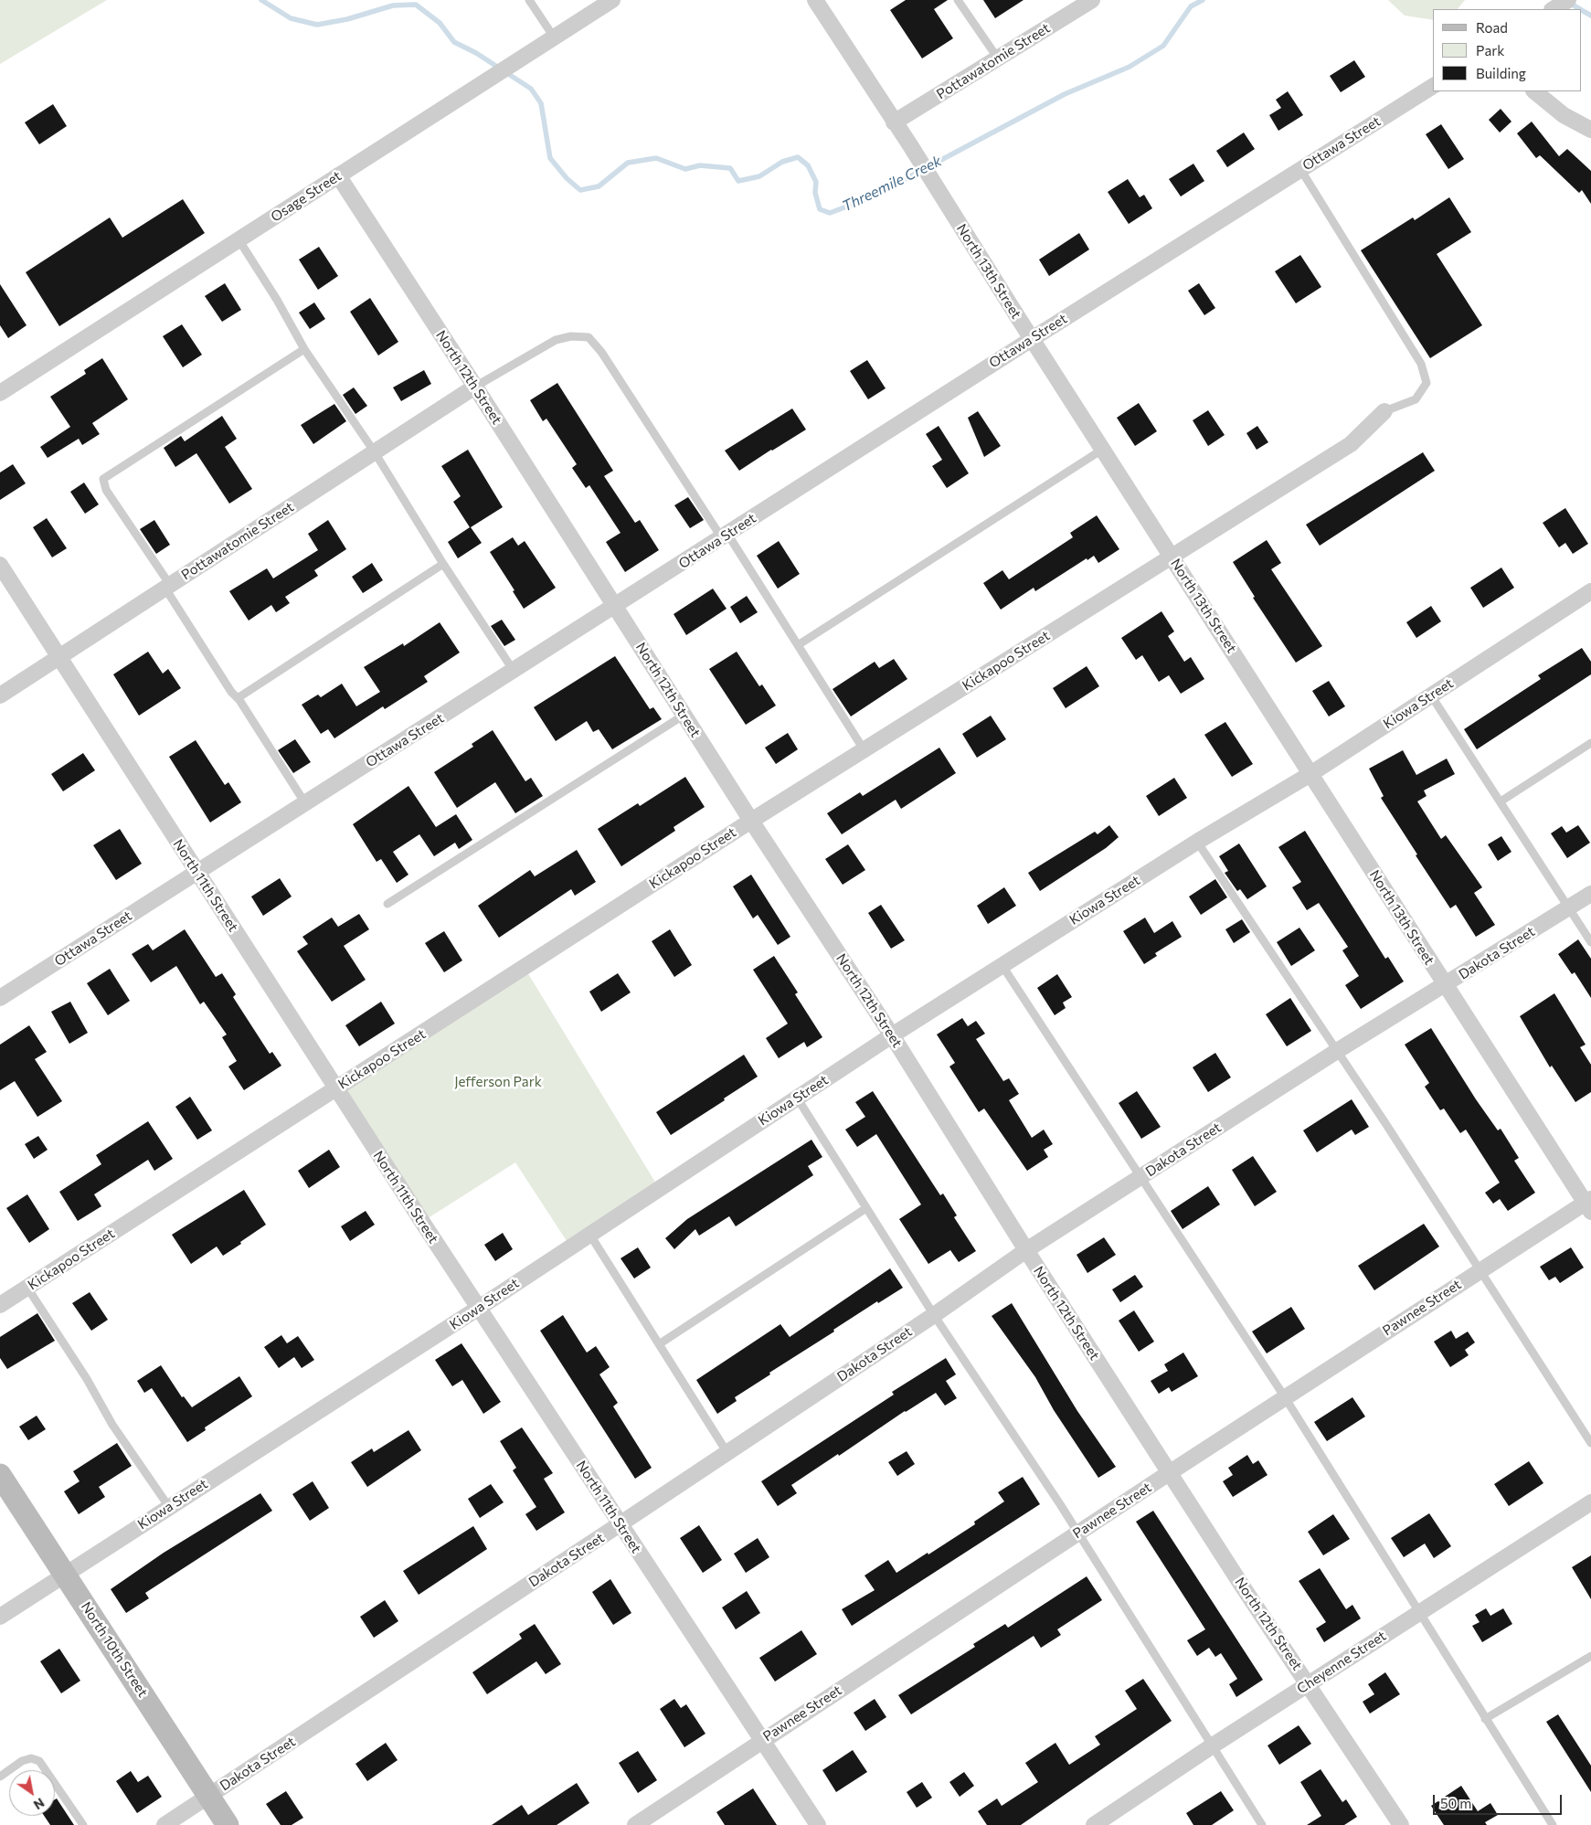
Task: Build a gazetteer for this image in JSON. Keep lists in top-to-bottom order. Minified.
{"streets":{"street":["Pottawatomie Street","Ottawa Street","Osage Street","North 13th Street","North 12th Street","Kickapoo Street","Kiowa Street","North 11th Street","Dakota Street","Pawnee Street","North 10th Street","Cheyenne Street"]},"crossings":[["Pottawatomie Street","North 13th Street"],["Pottawatomie Street","North 12th Street"],["Pottawatomie Street","North 11th Street"],["Ottawa Street","North 13th Street"],["Ottawa Street","North 12th Street"],["Ottawa Street","North 11th Street"],["Osage Street","North 12th Street"],["North 13th Street","Kickapoo Street"],["North 13th Street","Kiowa Street"],["North 13th Street","Dakota Street"],["North 13th Street","Pawnee Street"],["North 12th Street","Kickapoo Street"],["North 12th Street","Kiowa Street"],["North 12th Street","Dakota Street"],["North 12th Street","Pawnee Street"],["North 12th Street","Cheyenne Street"],["Kickapoo Street","North 11th Street"],["Kiowa Street","North 11th Street"],["Kiowa Street","North 10th Street"],["North 11th Street","Dakota Street"],["North 11th Street","Pawnee Street"],["Dakota Street","North 10th Street"]],"water":["Threemile Creek"],"parks":["Jefferson Park"],"legend":["Road","Park","Building"],"scale_bar":"50 m","north":"bottom right"}
